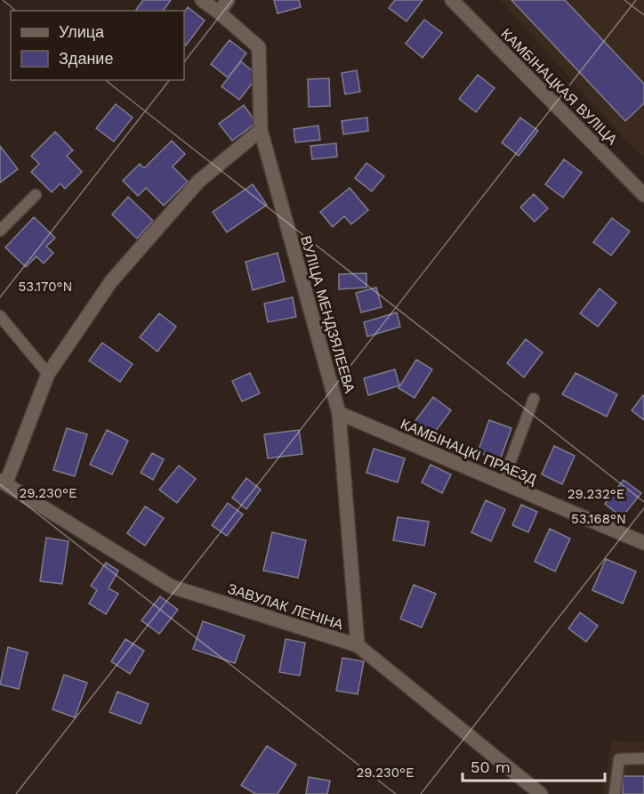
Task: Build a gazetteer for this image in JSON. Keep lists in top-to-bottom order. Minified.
{"streets":{"street":["КАМБІНАЦКАЯ ВУЛІЦА","ВУЛІЦА МЕНДЗЯЛЕЕВА","КАМБІНАЦКІ ПРАЕЗД","ЗАВУЛАК ЛЕНІНА"]},"crossings":[["ВУЛІЦА МЕНДЗЯЛЕЕВА","КАМБІНАЦКІ ПРАЕЗД"],["ВУЛІЦА МЕНДЗЯЛЕЕВА","ЗАВУЛАК ЛЕНІНА"]],"legend":["Улица","Здание"],"scale_bar":"50 m","coordinates":["53.170°N","29.230°E","29.232°E","53.168°N"]}
